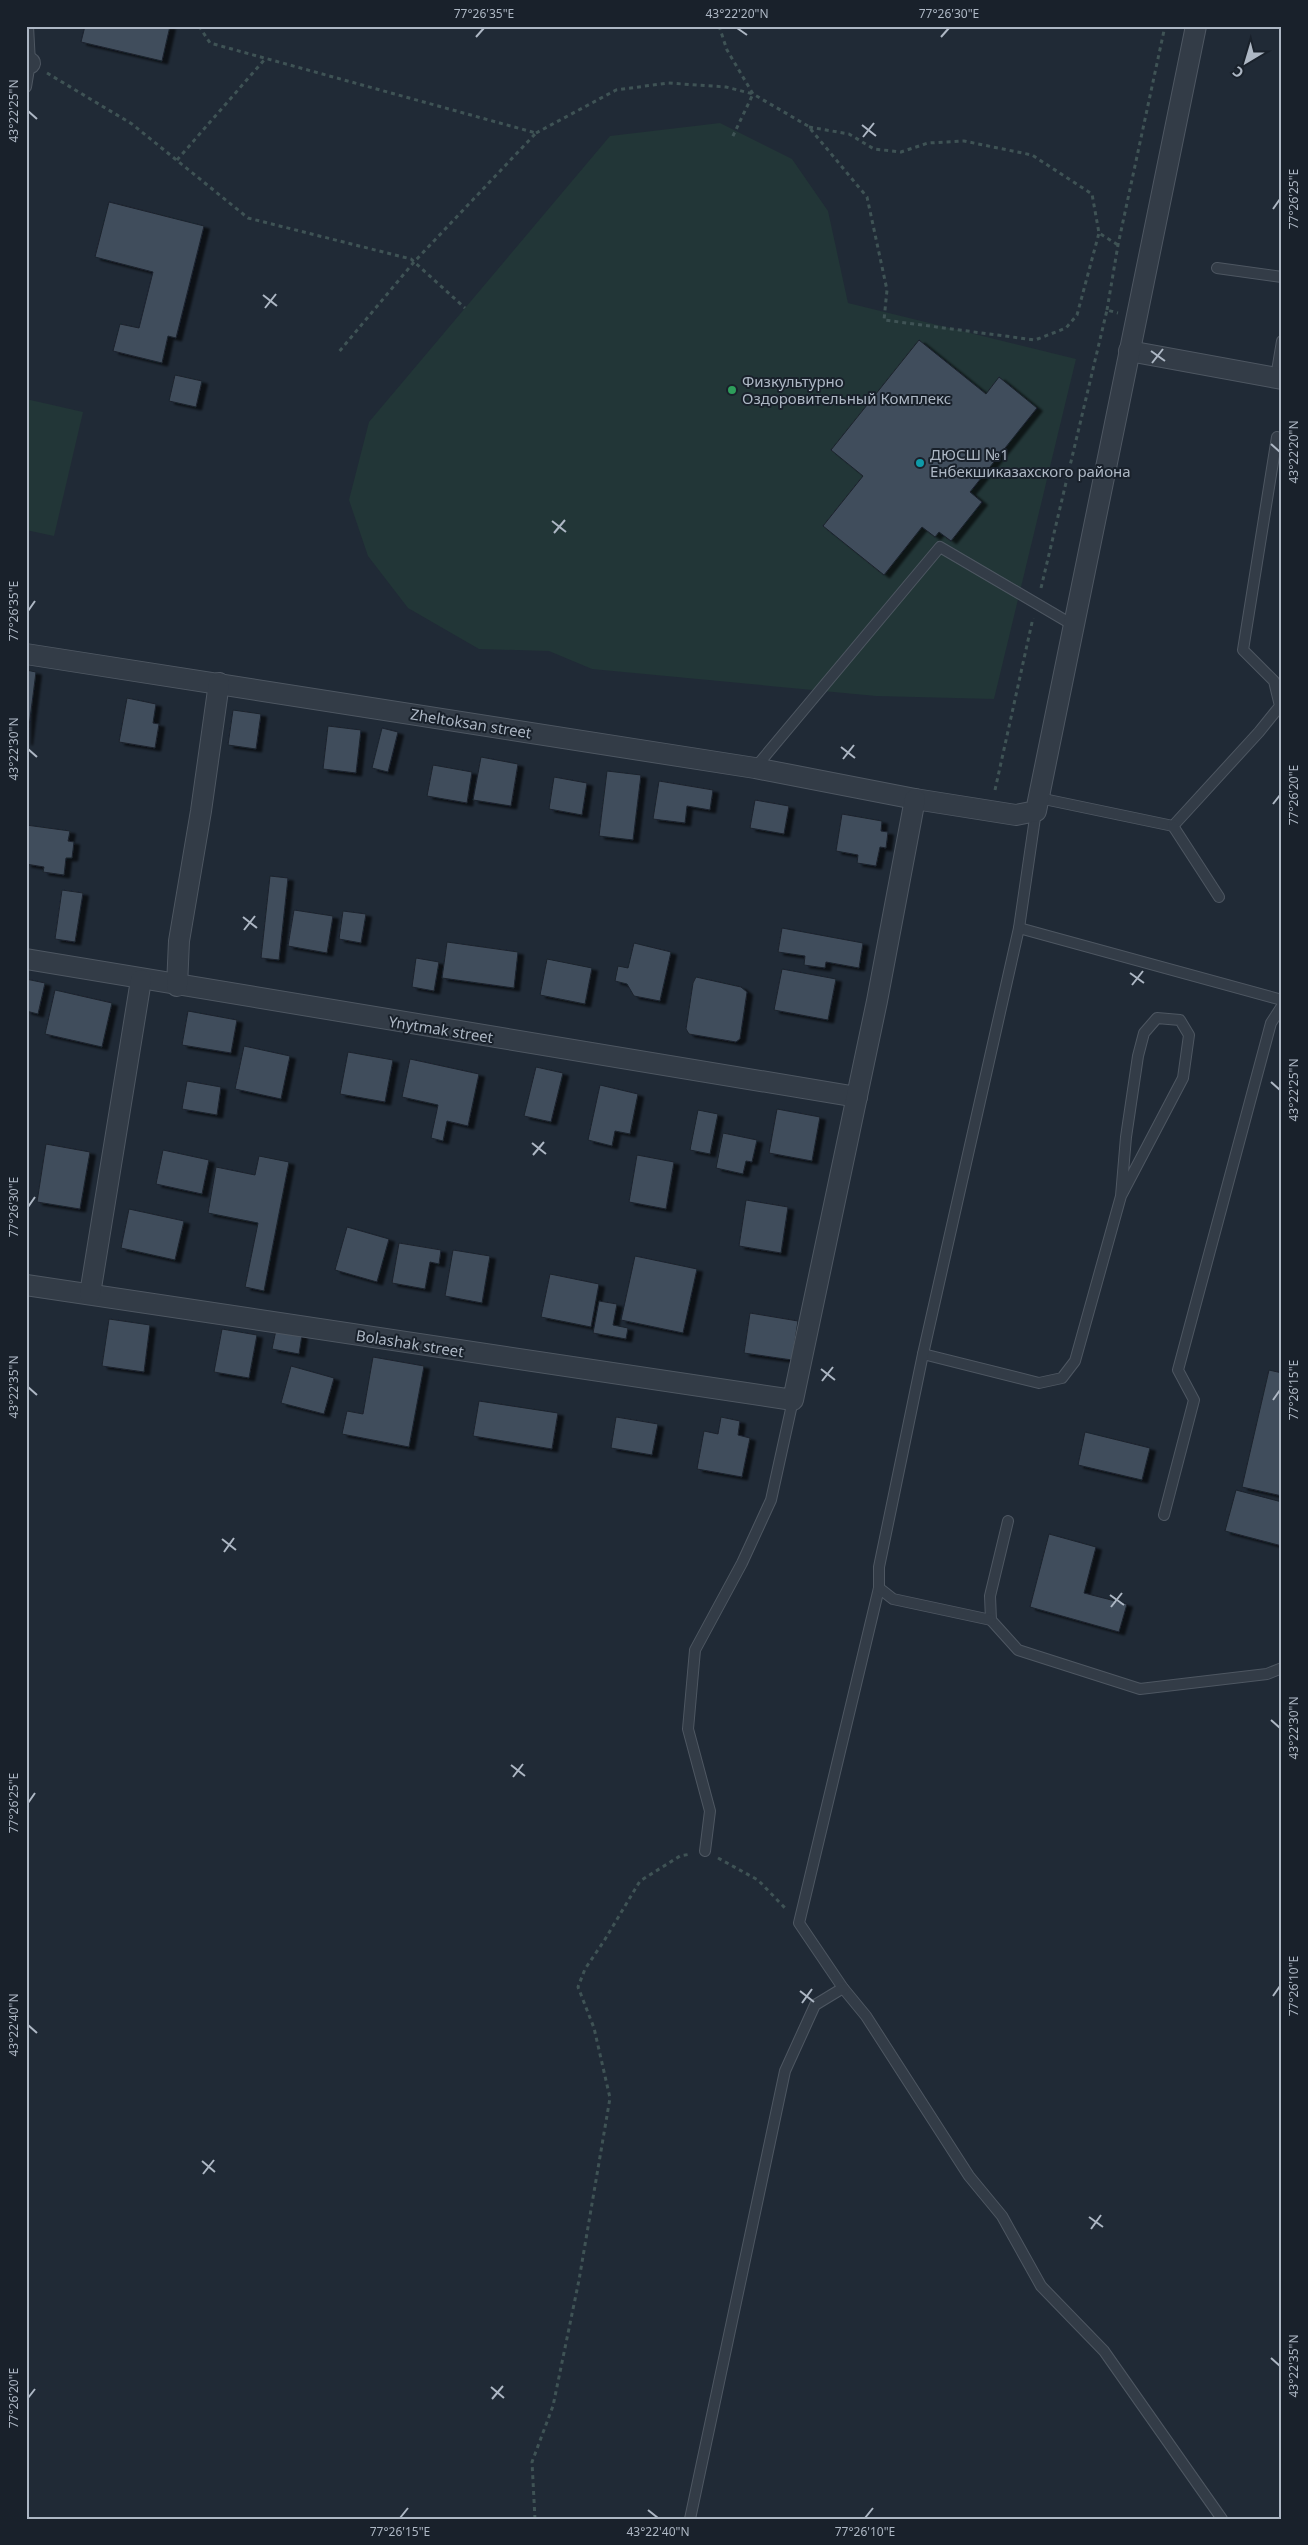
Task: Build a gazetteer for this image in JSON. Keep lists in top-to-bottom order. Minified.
{"streets":{"street":["Zheltoksan street","Ynytmak street","Bolashak street"]},"places":["Физкультурно Оздоровительный Комплекс","ДЮСШ №1 Енбекшиказахского района"],"north":"bottom left","coordinates":["77°26'35\"E","43°22'20\"N","77°26'30\"E","43°22'25\"N","77°26'25\"E","43°22'30\"N","77°26'20\"E","43°22'35\"N","77°26'15\"E","77°26'10\"E","43°22'40\"N"]}
